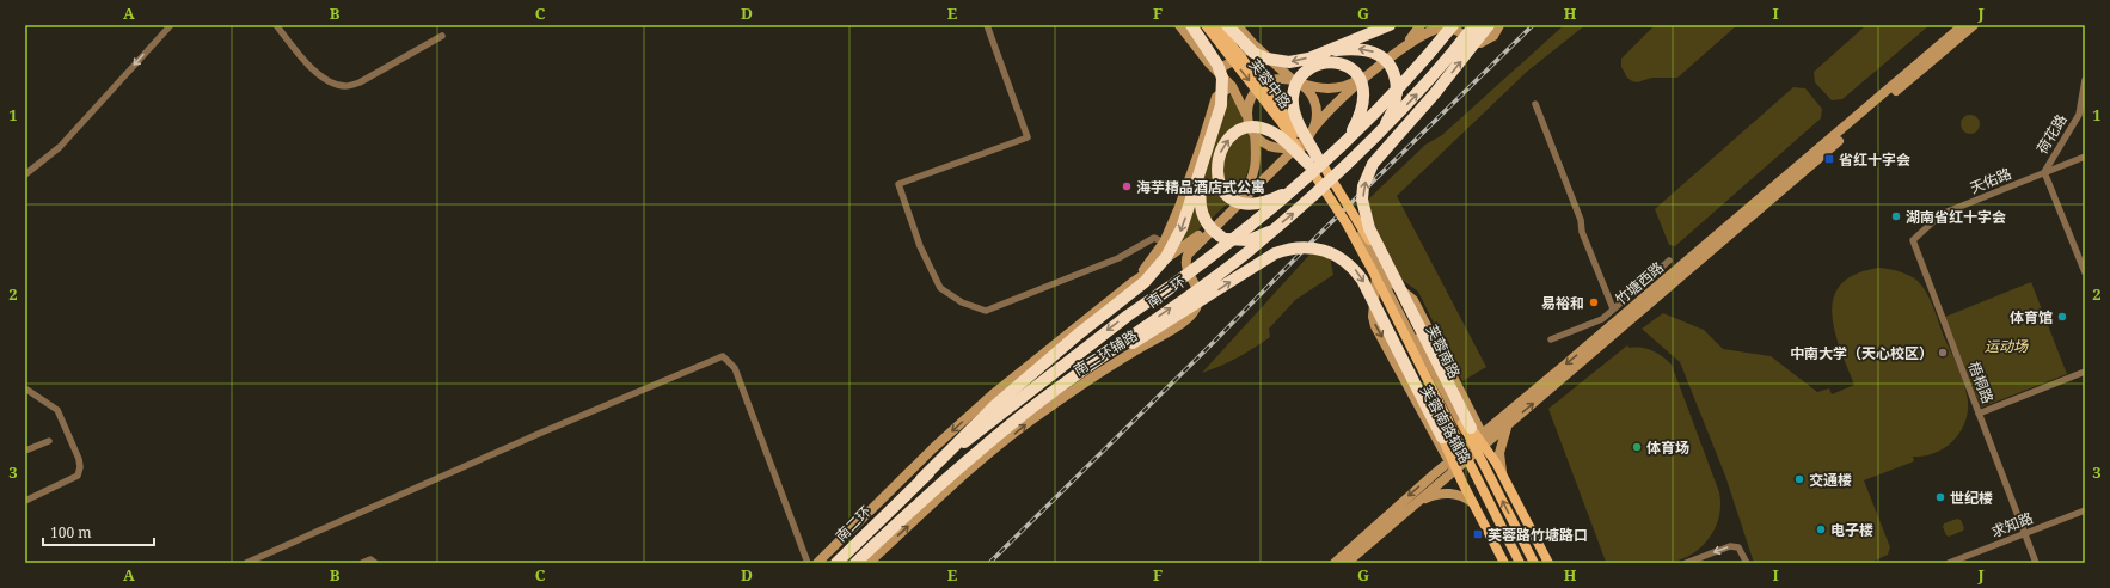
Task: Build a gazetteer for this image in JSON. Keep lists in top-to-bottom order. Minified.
{"streets":{"highway":["南二环"],"main road":["芙蓉中路","芙蓉南路"],"street":["荷花路","天佑路","竹塘西路","南二环辅路","梧桐路","芙蓉南路辅路","求知路"]},"crossings":[["芙蓉中路","芙蓉南路"],["荷花路","天佑路"],["天佑路","梧桐路"],["竹塘西路","芙蓉南路辅路"],["梧桐路","求知路"]],"parks":["运动场"],"places":{"transit":["省红十字会","芙蓉路竹塘路口"],"other":["海芋精品酒店式公寓","湖南省红十字会","易裕和","体育馆","中南大学（天心校区）","体育场","交通楼","世纪楼","电子楼"]},"scale_bar":"100 m","grid":{"columns":["A","B","C","D","E","F","G","H","I","J"],"rows":["1","2","3"]}}
